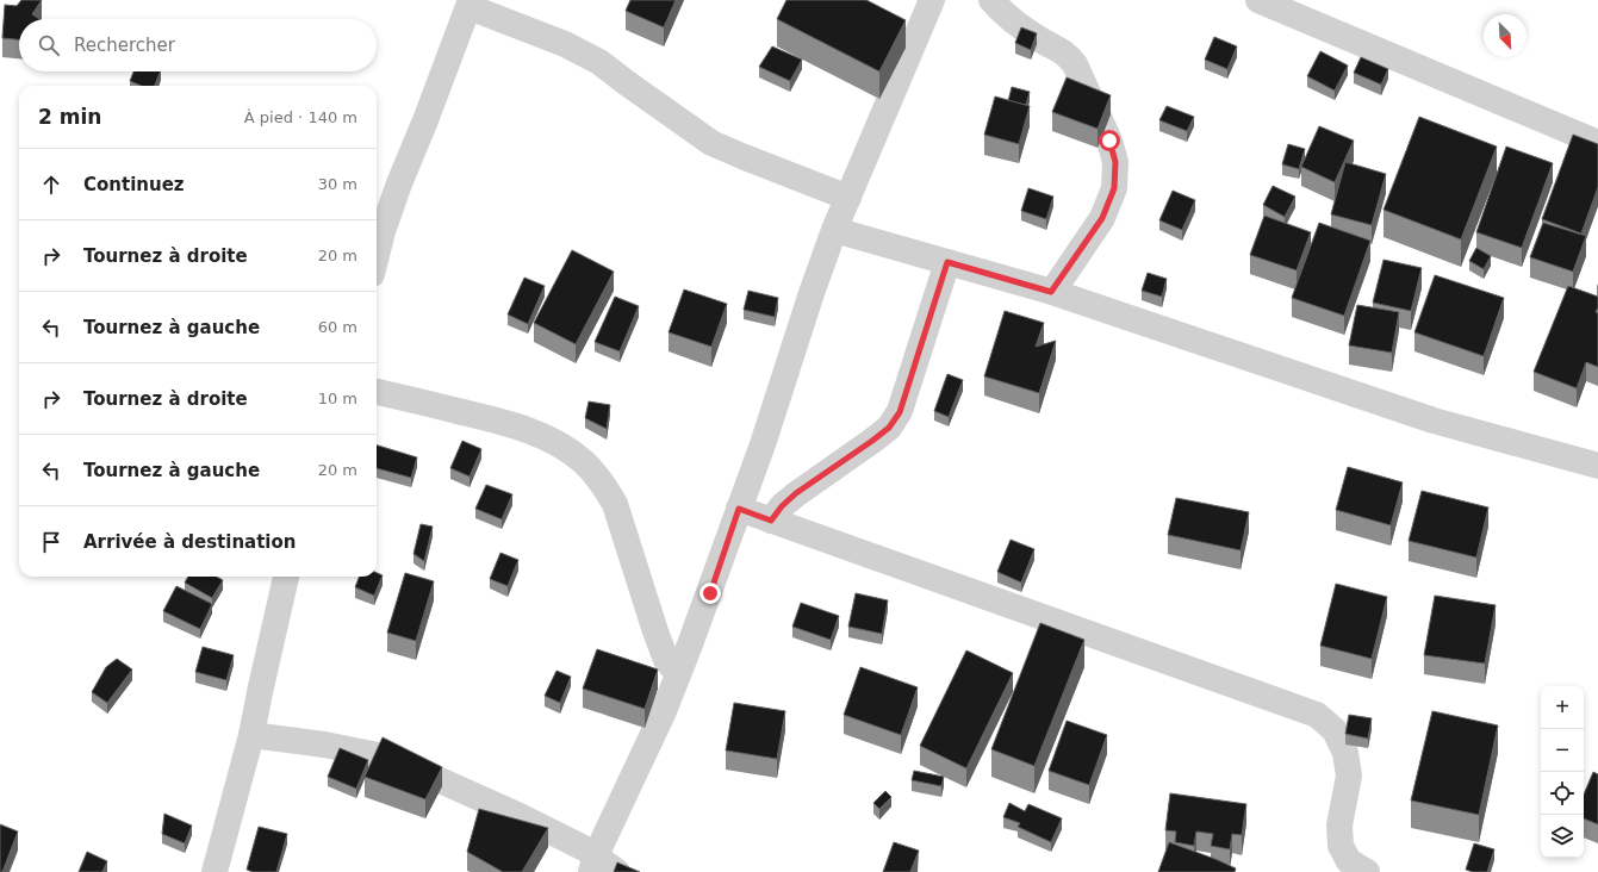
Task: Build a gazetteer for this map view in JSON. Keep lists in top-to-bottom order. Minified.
{"north":"bottom right","page":{"search":"Rechercher","heading":["2 min","À pied · 140 m"],"list":[["Continuez","30 m"],["Tournez à droite","20 m"],["Tournez à gauche","60 m"],["Tournez à droite","10 m"],["Tournez à gauche","20 m"],"Arrivée à destination"],"map_buttons":["+","−"]}}
